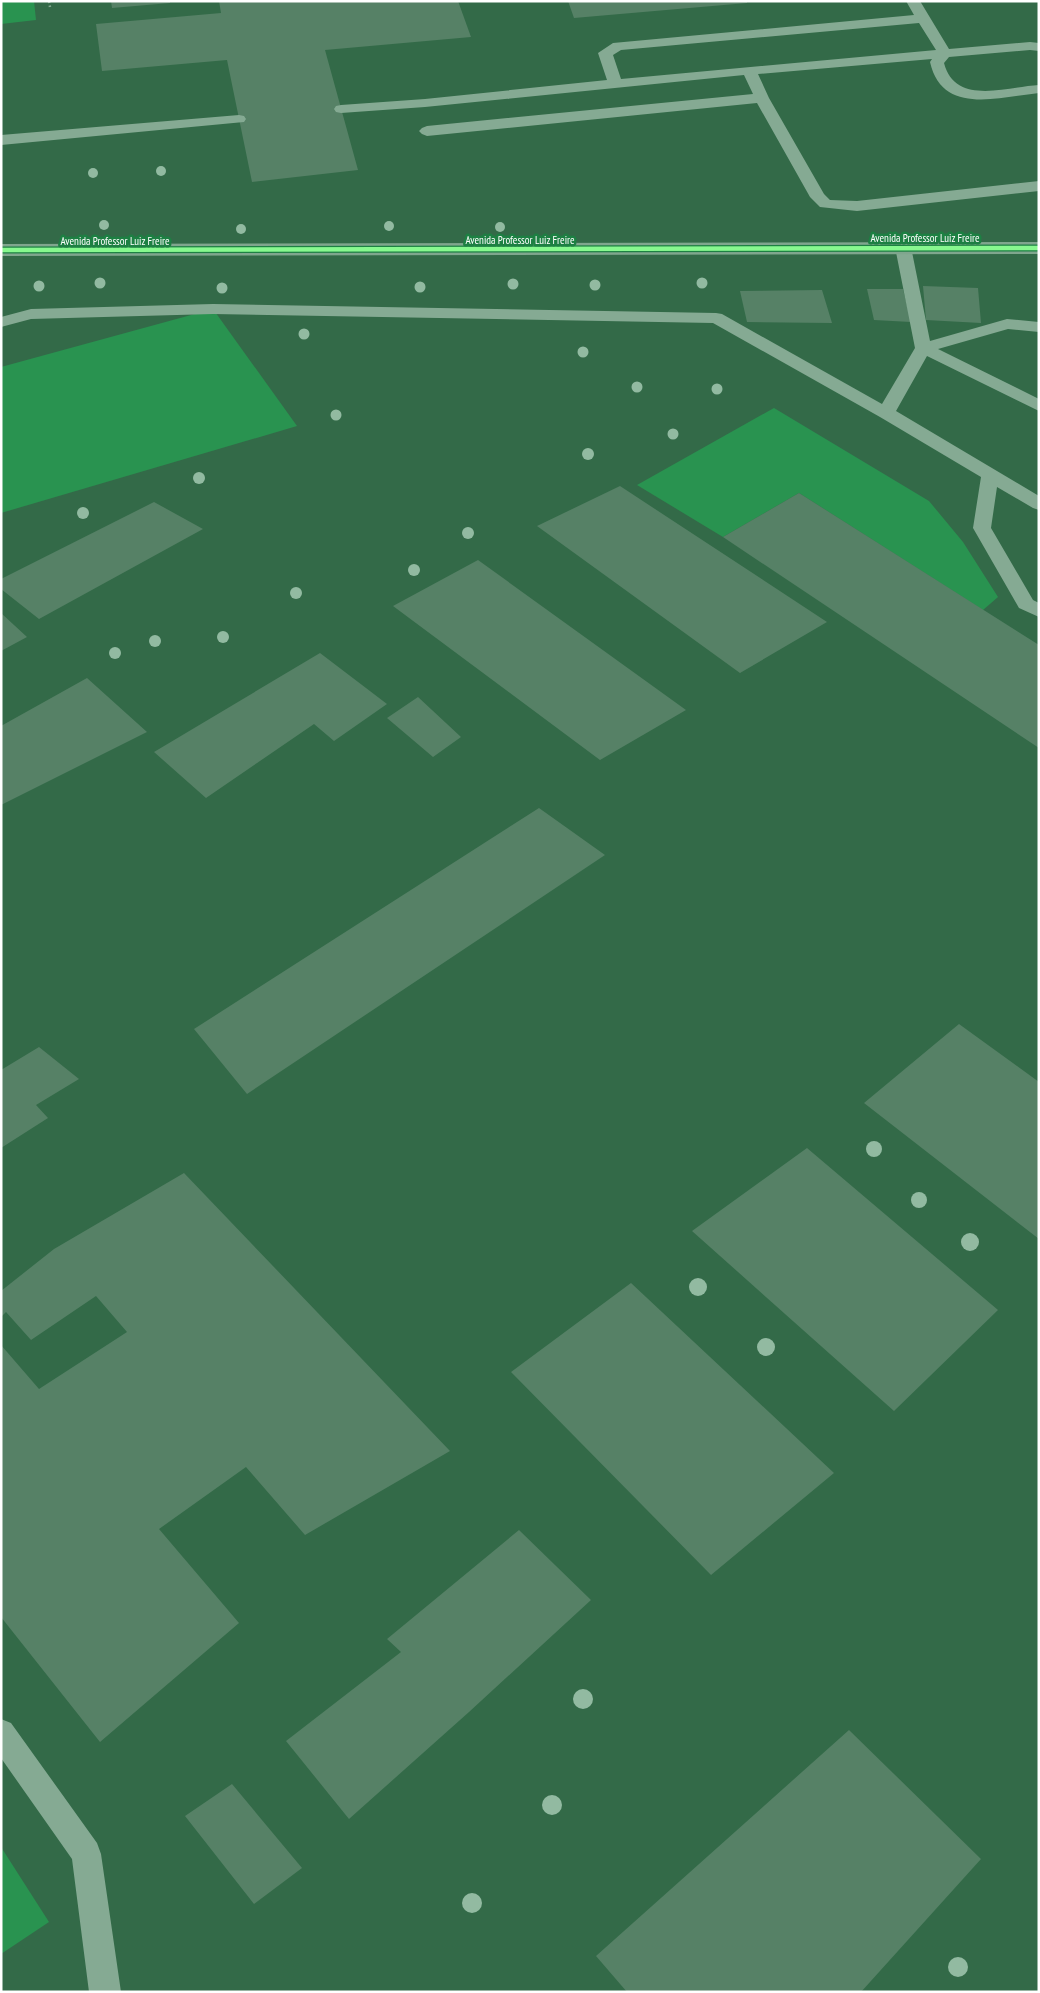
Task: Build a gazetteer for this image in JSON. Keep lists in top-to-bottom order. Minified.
{"streets":{"main road":["Avenida Professor Luiz Freire"]}}
